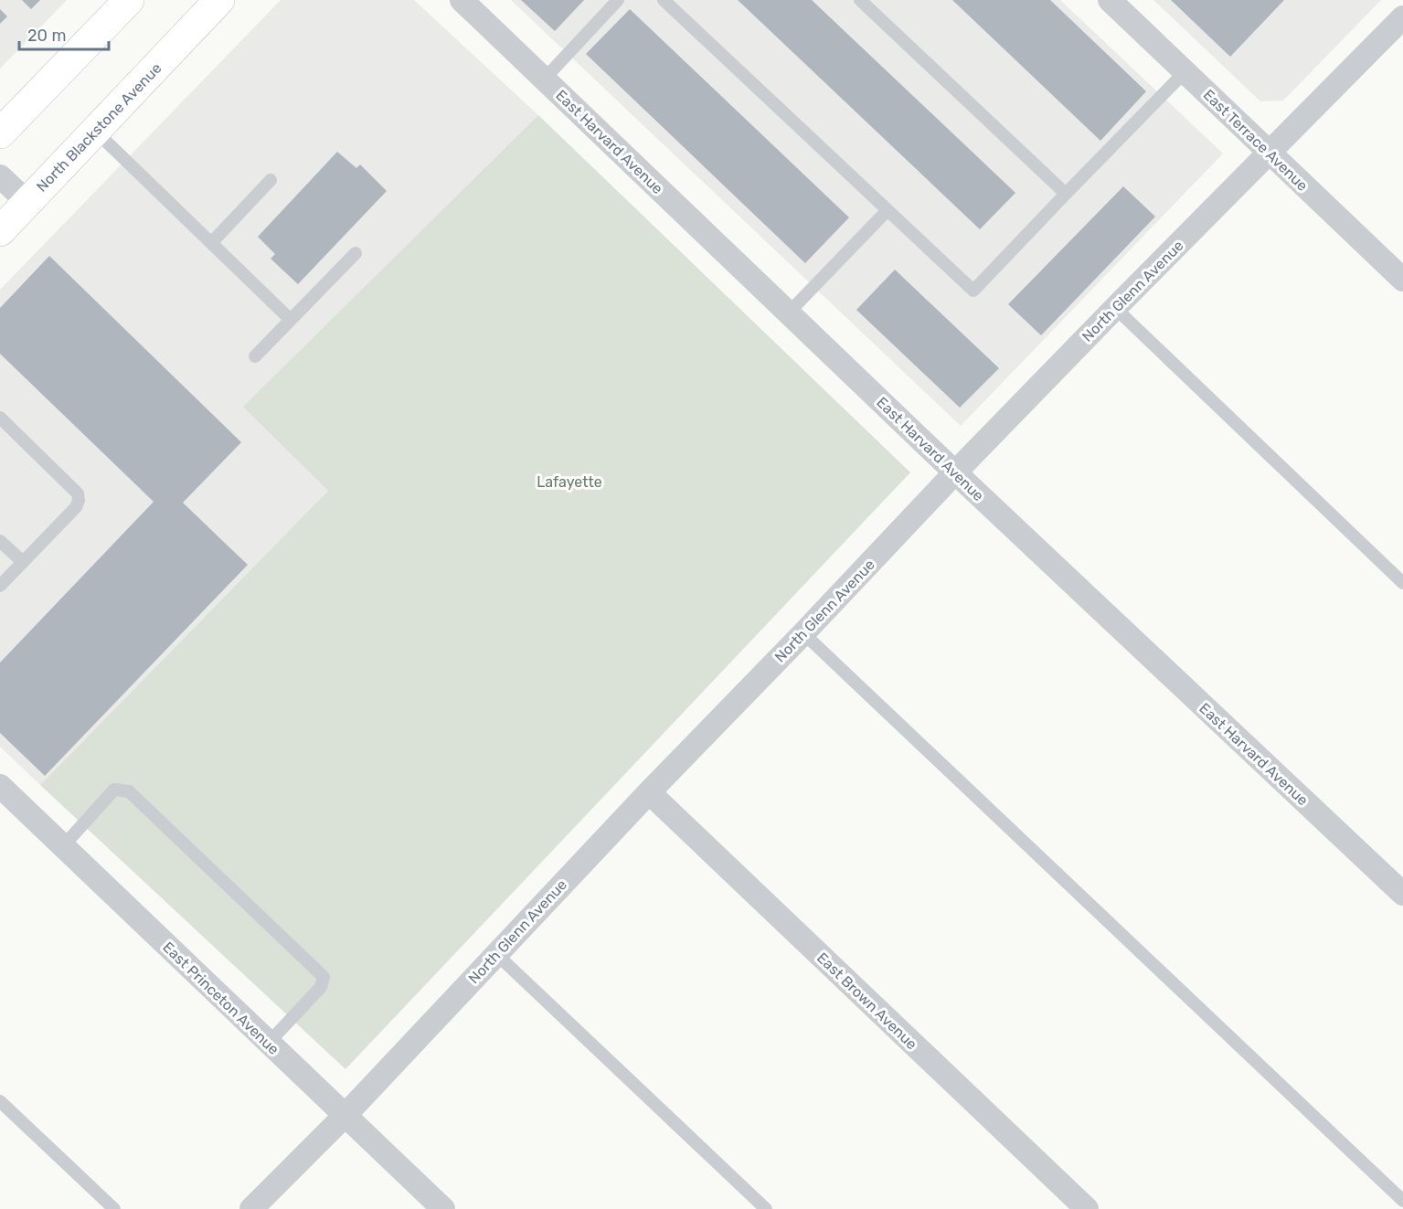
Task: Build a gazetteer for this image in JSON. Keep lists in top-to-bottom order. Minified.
{"streets":{"main road":["North Blackstone Avenue"],"street":["East Terrace Avenue","East Harvard Avenue","North Glenn Avenue","East Princeton Avenue","East Brown Avenue"]},"crossings":[["East Terrace Avenue","North Glenn Avenue"],["East Harvard Avenue","North Glenn Avenue"],["North Glenn Avenue","East Princeton Avenue"],["North Glenn Avenue","East Brown Avenue"]],"parks":["Lafayette"],"scale_bar":"20 m"}
